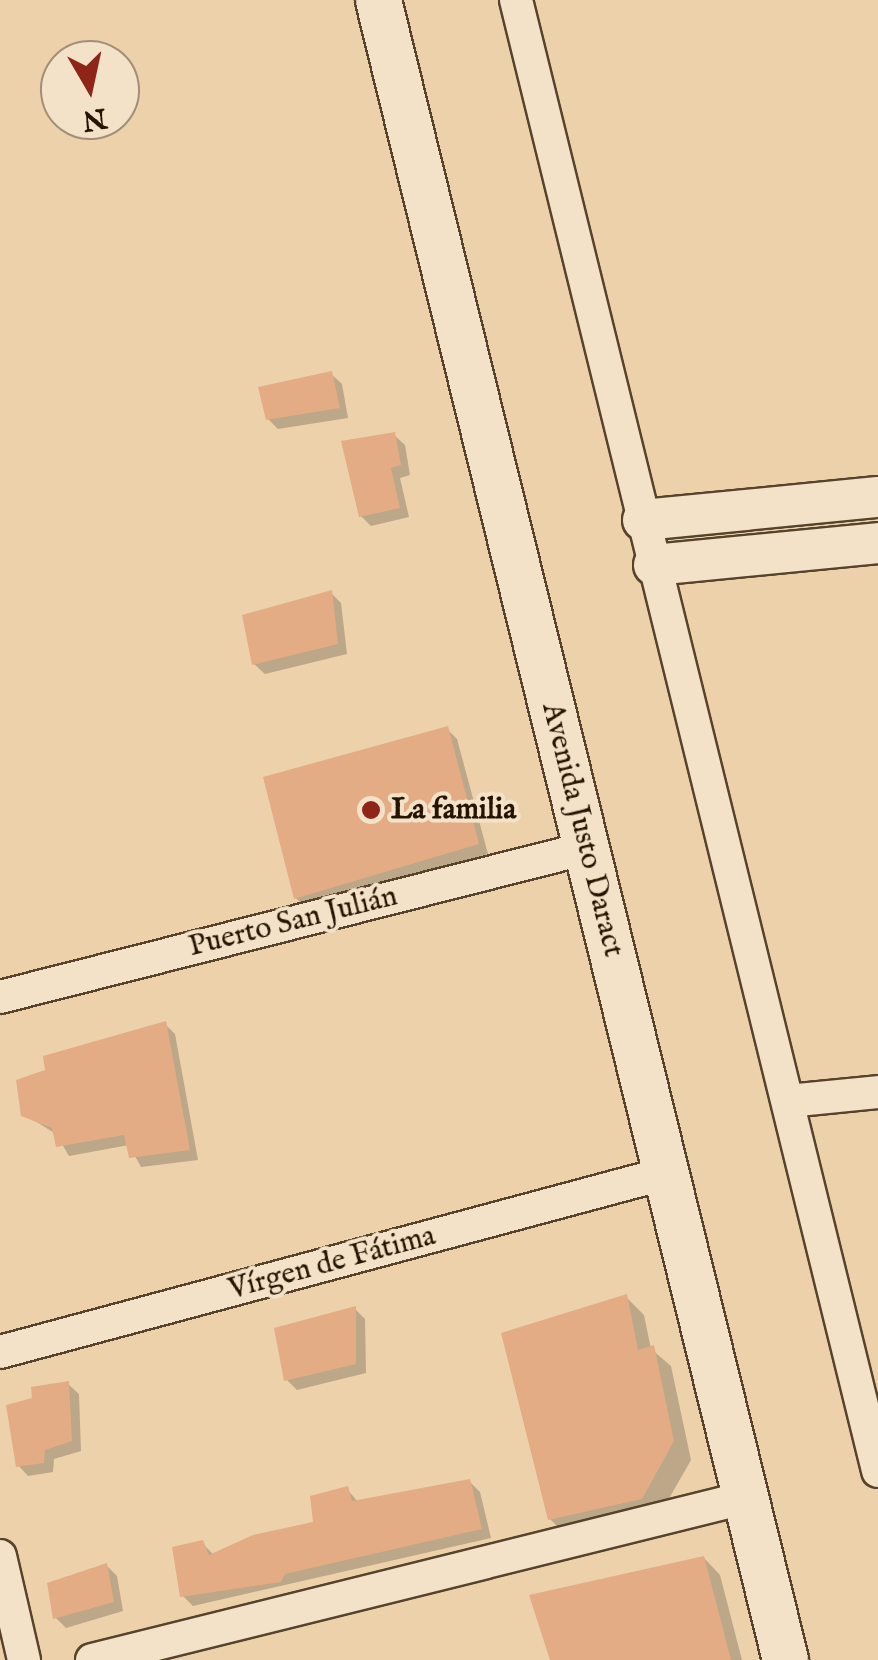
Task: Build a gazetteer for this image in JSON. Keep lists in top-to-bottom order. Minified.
{"streets":{"main road":["Avenida Justo Daract"],"street":["Puerto San Julián","Vírgen de Fátima"]},"crossings":[["Avenida Justo Daract","Puerto San Julián"],["Avenida Justo Daract","Vírgen de Fátima"]],"places":["La familia"],"north":"bottom"}
